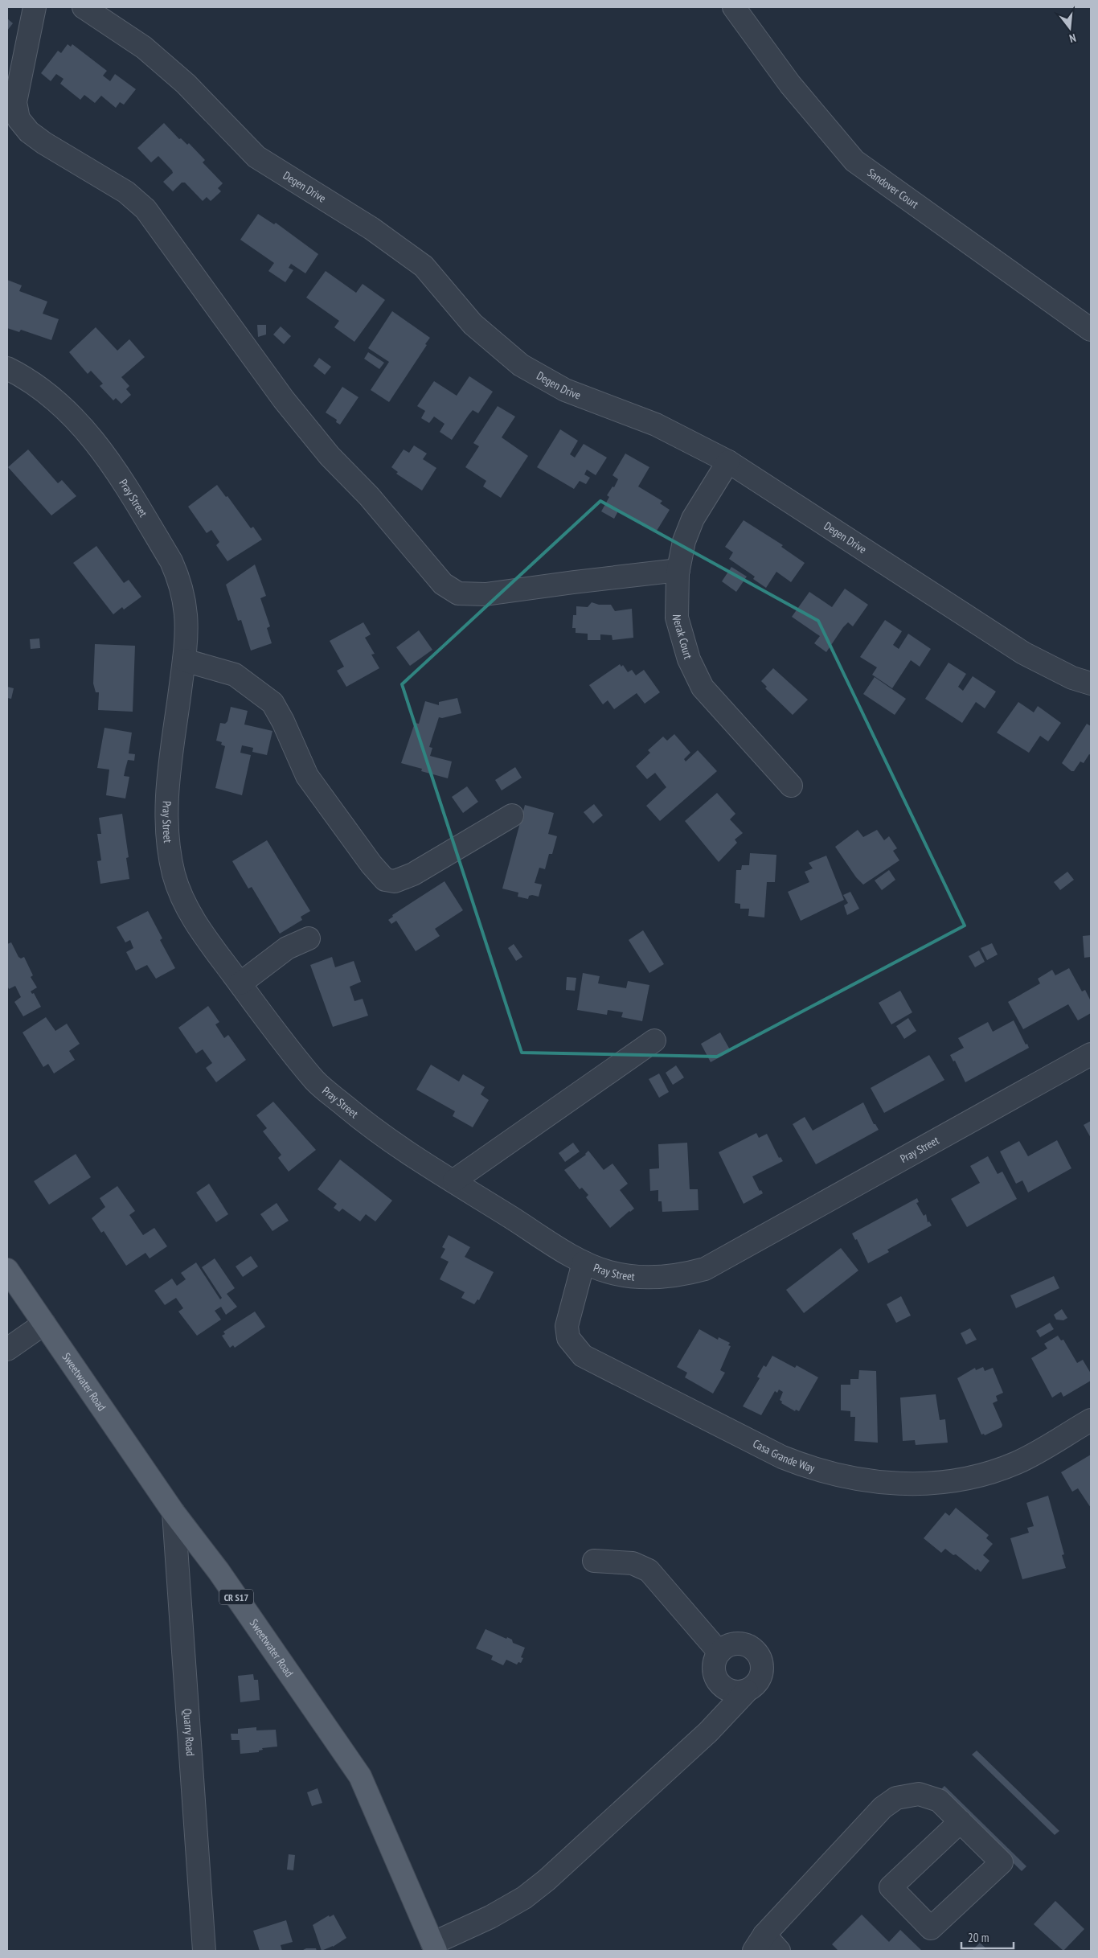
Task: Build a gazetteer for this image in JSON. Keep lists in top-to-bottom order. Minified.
{"streets":{"main road":["Sweetwater Road","CR S17"],"street":["Degen Drive","Sandover Court","Pray Street","Nerak Court","Casa Grande Way","Quarry Road"]},"crossings":[["Degen Drive","Nerak Court"],["Pray Street","Casa Grande Way"],["Sweetwater Road","Quarry Road"]],"scale_bar":"20 m","north":"bottom"}
